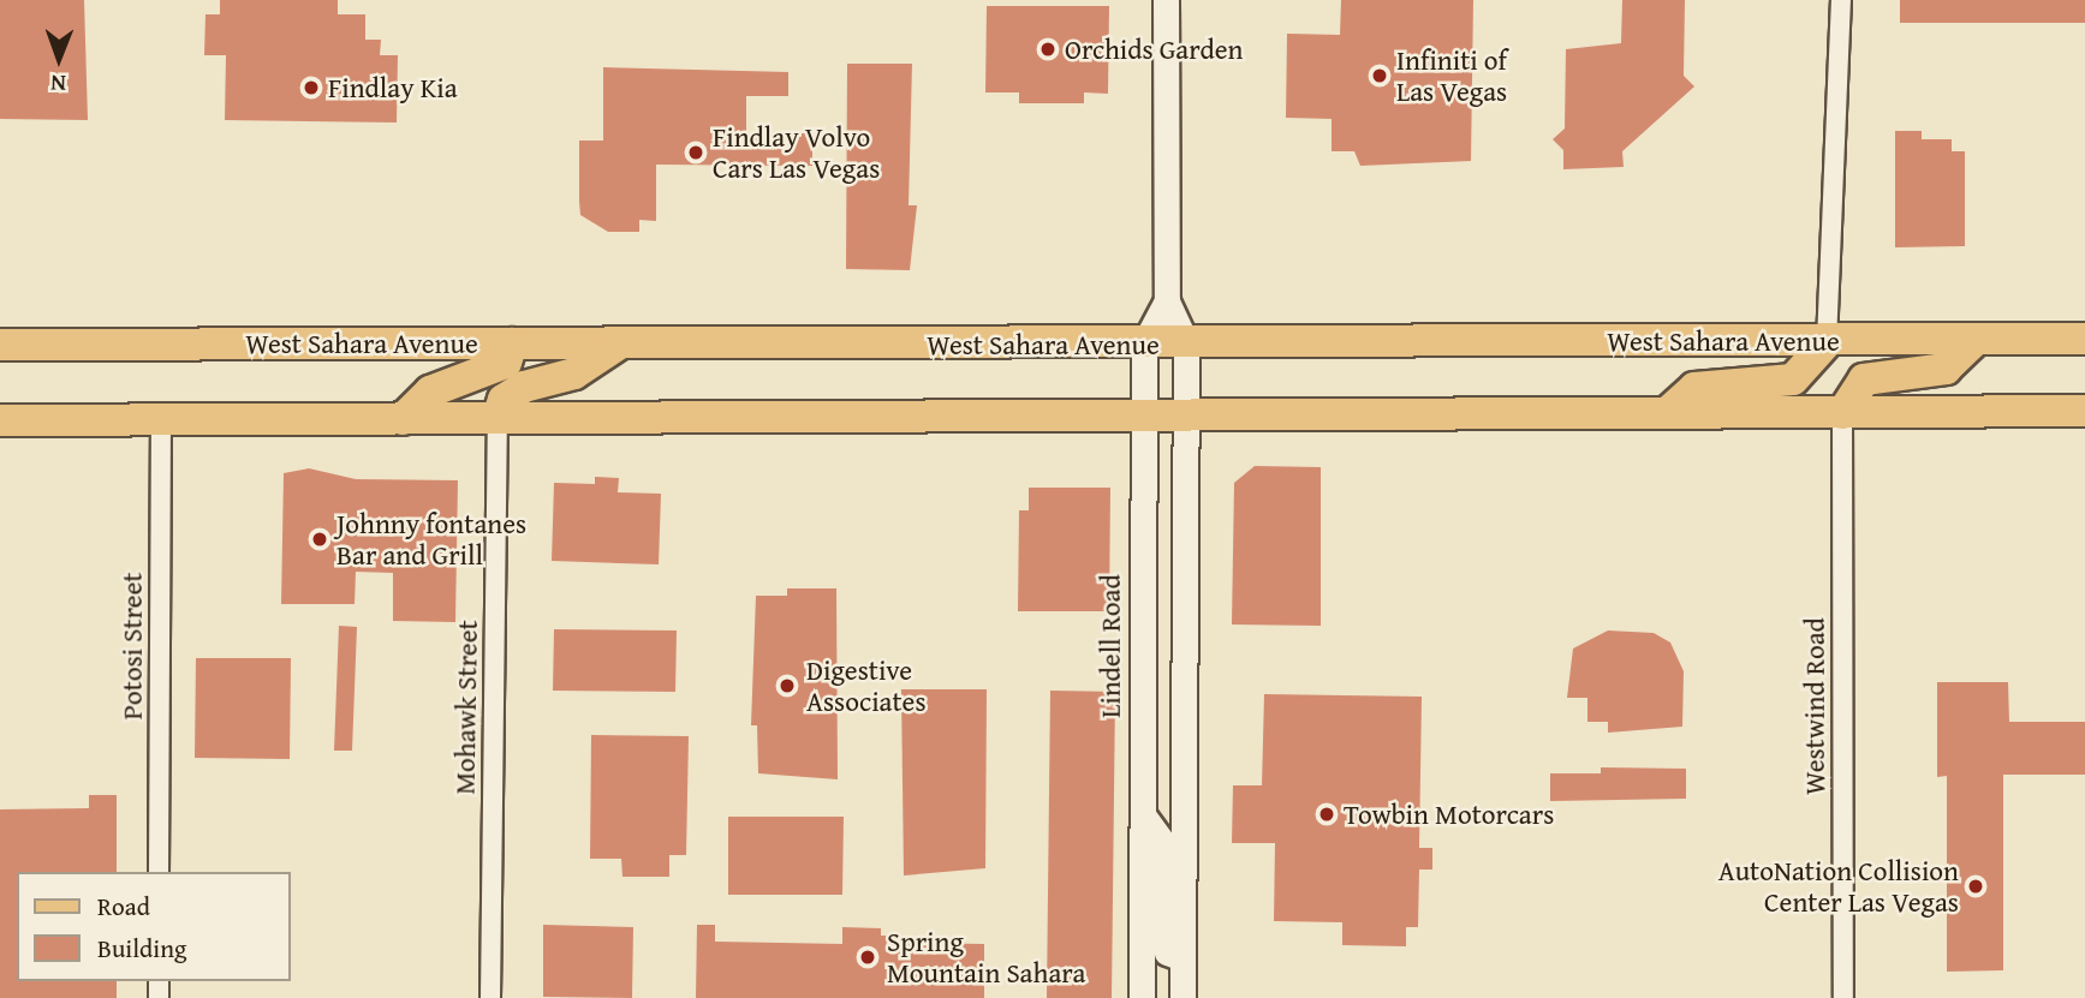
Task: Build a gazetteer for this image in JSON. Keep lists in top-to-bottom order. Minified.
{"streets":{"main road":["West Sahara Avenue"],"street":["Potosi Street","Lindell Road","Westwind Road","Mohawk Street"]},"crossings":[["West Sahara Avenue","Lindell Road"]],"places":["Orchids Garden","Infiniti of Las Vegas","Findlay Kia","Findlay Volvo Cars Las Vegas","Johnny fontanes Bar and Grill","Digestive Associates","Towbin Motorcars","AutoNation Collision Center Las Vegas","Spring Mountain Sahara"],"legend":["Road","Building"],"north":"bottom"}
